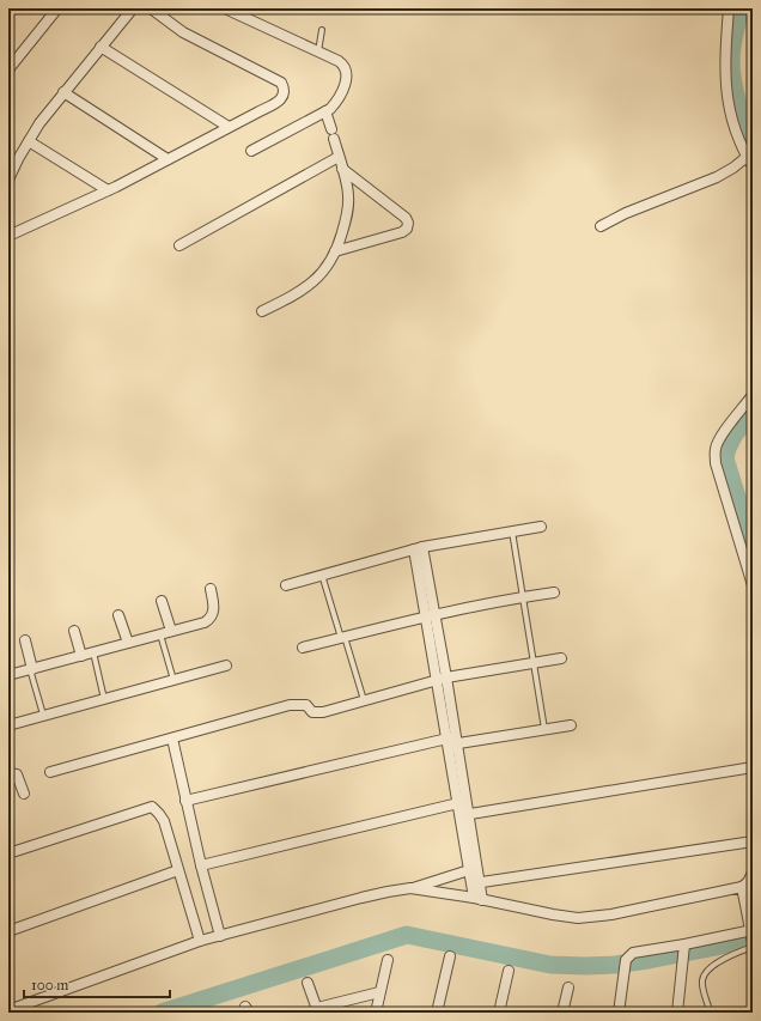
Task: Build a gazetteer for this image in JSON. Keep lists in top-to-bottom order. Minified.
{"scale_bar":"100 m"}
